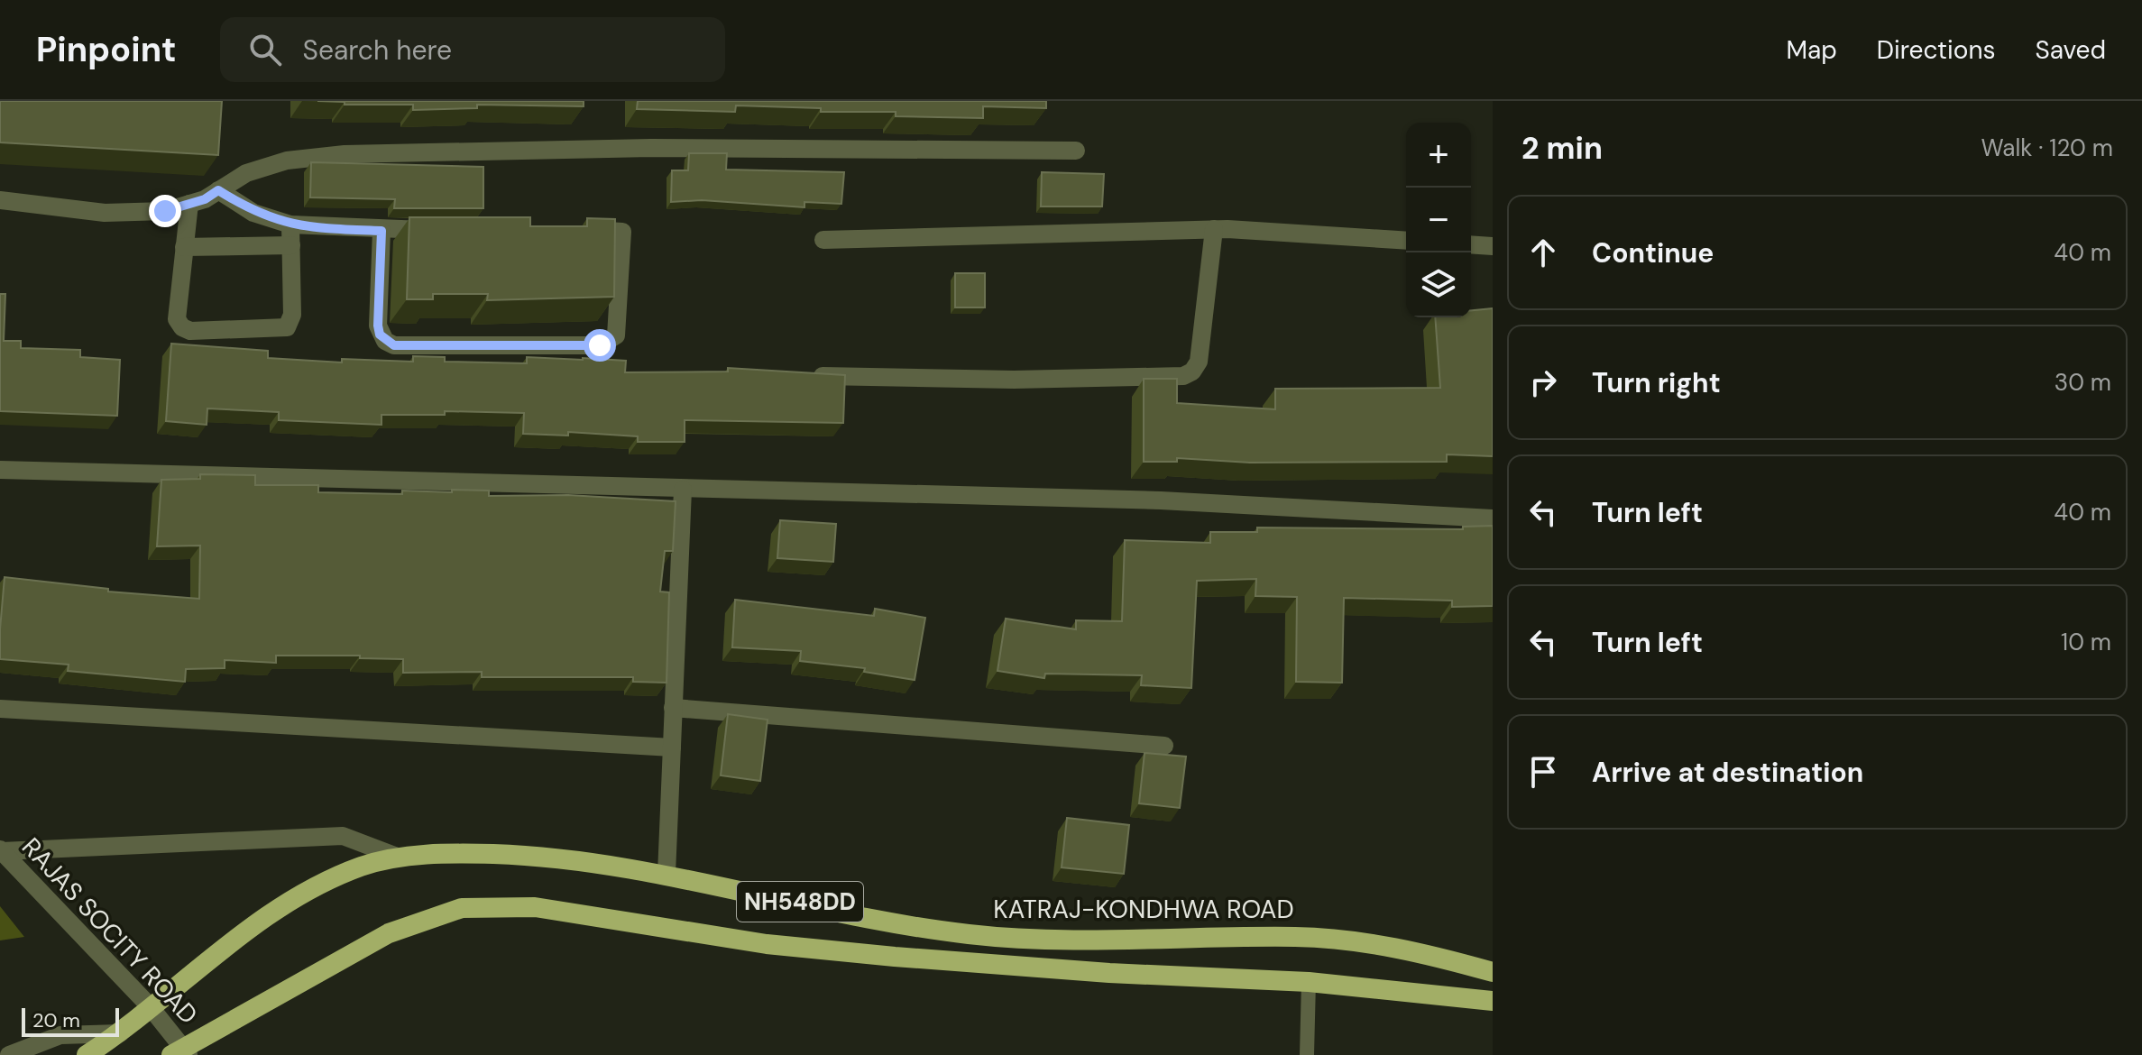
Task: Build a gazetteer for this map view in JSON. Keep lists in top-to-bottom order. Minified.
{"streets":{"highway":["NH548DD","KATRAJ-KONDHWA ROAD"],"street":["RAJAS SOCITY ROAD"]},"crossings":[["NH548DD","KATRAJ-KONDHWA ROAD"],["NH548DD","RAJAS SOCITY ROAD"],["KATRAJ-KONDHWA ROAD","RAJAS SOCITY ROAD"]],"scale_bar":"20 m","page":{"header":"Pinpoint","search":"Search here","nav":["Map","Directions","Saved"],"heading":["2 min","Walk · 120 m"],"map_buttons":["+","−"],"list":[["Continue","40 m"],["Turn right","30 m"],["Turn left","40 m"],["Turn left","10 m"],"Arrive at destination"],"scale":"20 m"}}
